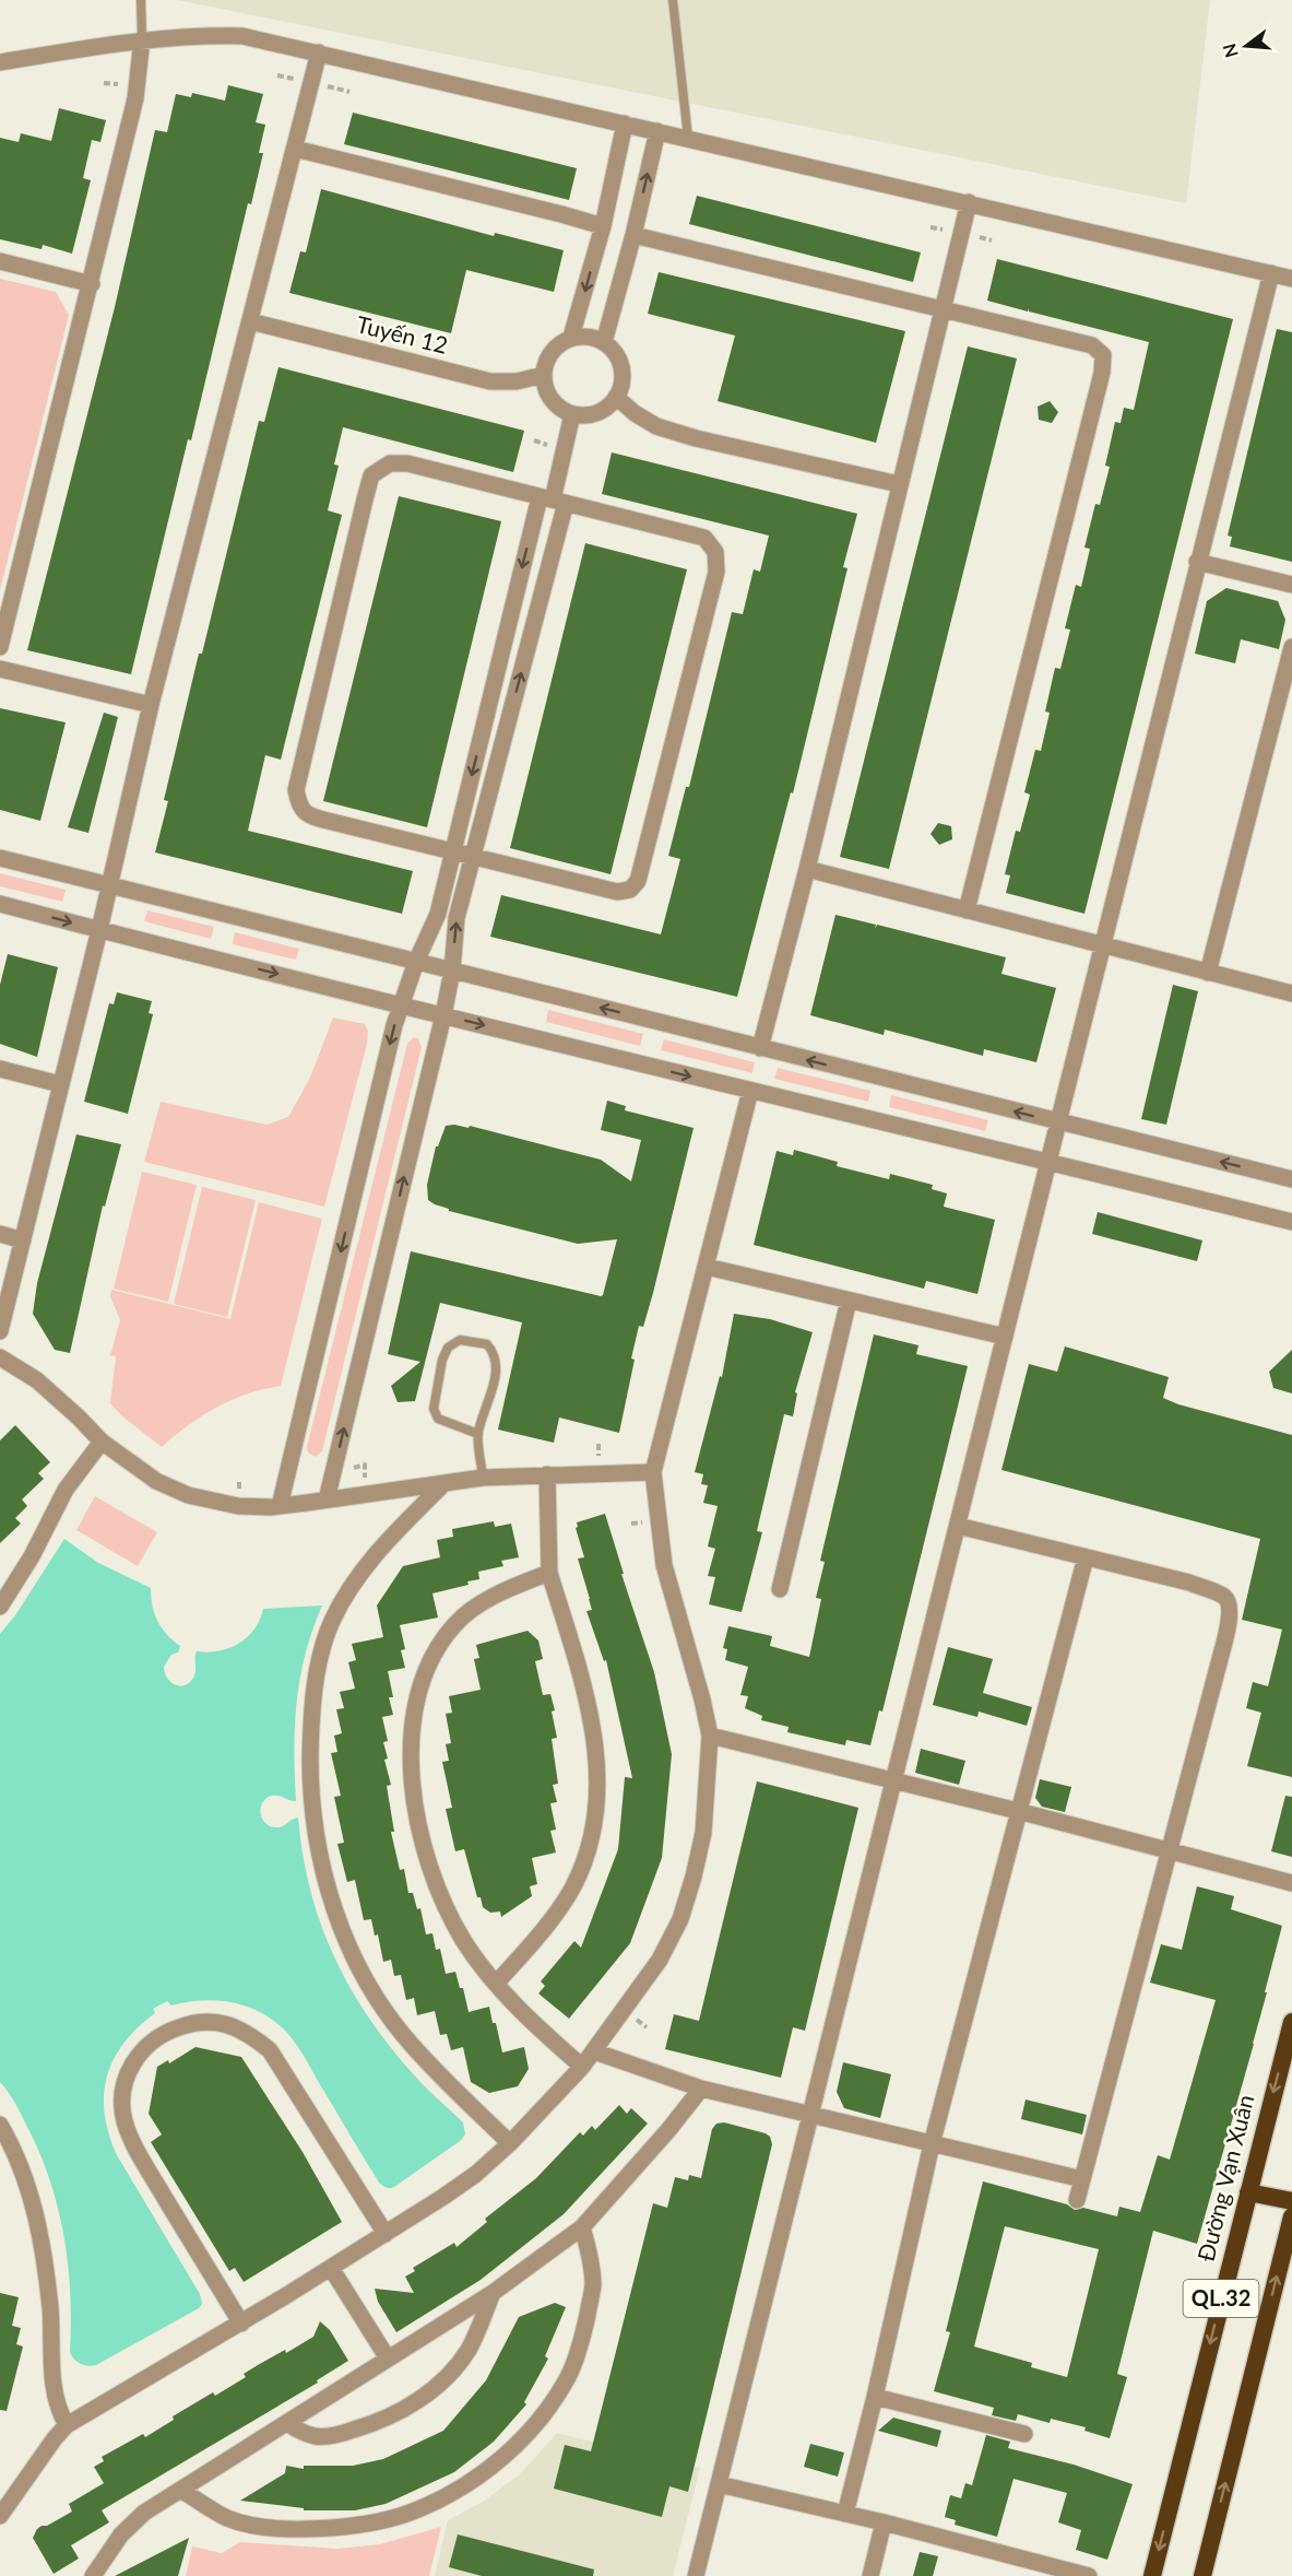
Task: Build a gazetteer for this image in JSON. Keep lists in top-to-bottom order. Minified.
{"streets":{"highway":["Đường Vạn Xuân","QL.32"],"street":["Tuyến 12"]},"north":"left"}
